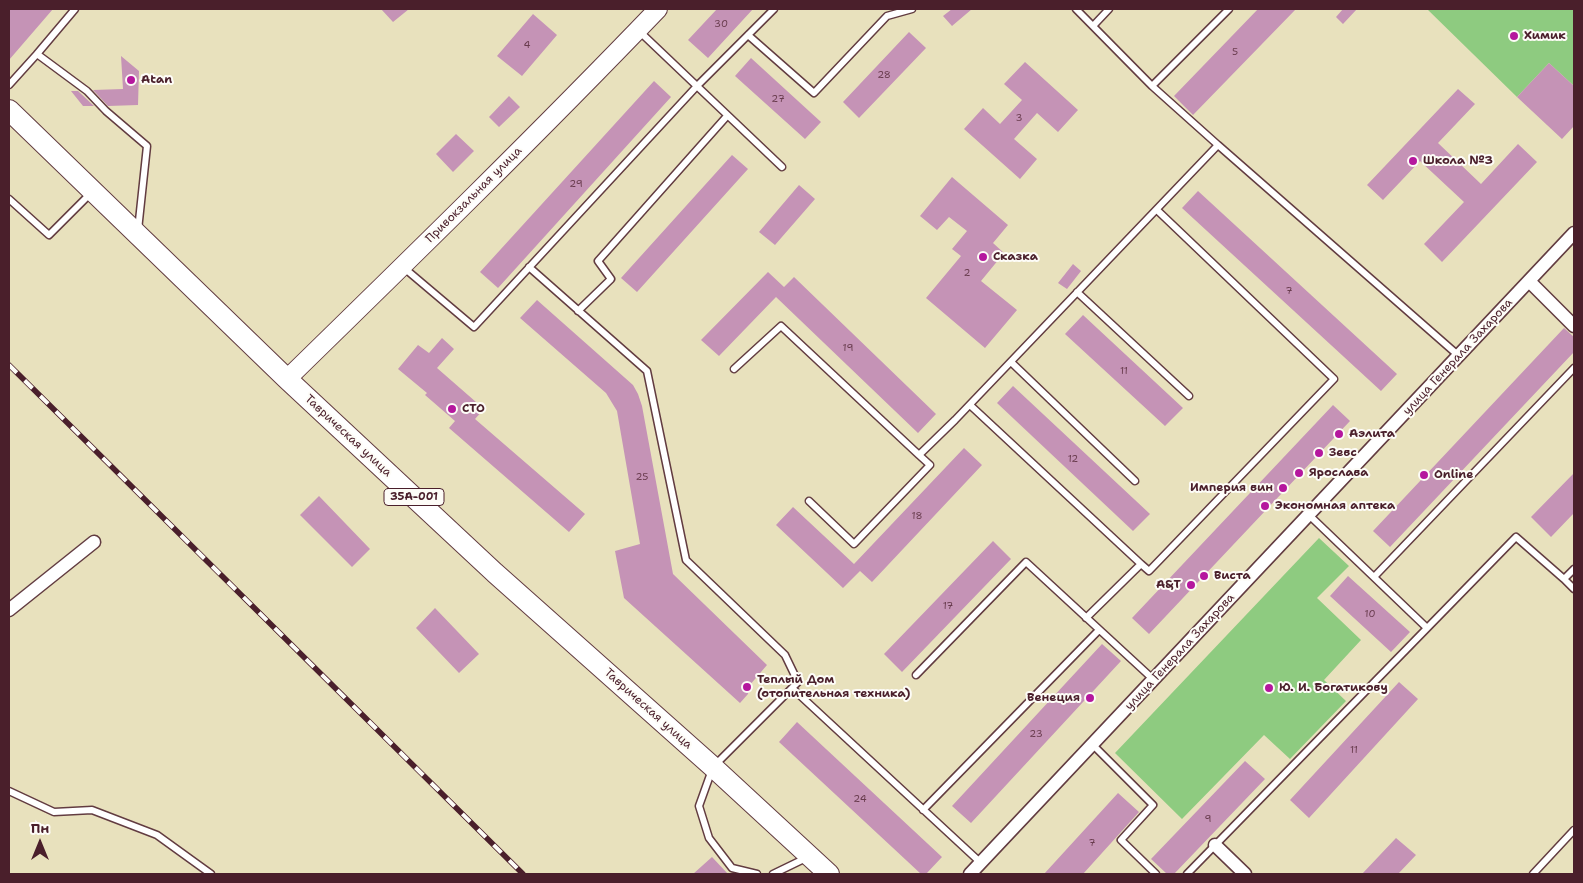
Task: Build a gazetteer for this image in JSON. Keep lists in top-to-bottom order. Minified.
{"streets":{"highway":["Таврическая улица","35А-001"],"main road":["Привокзальная улица"],"street":["улица Генерала Захарова"]},"crossings":[["Привокзальная улица","Таврическая улица"]],"places":["Химик","Atan","Школа №3","Сказка","СТО","Аэлита","Зевс","Ярослава","Online","Империя вин","Экономная аптека","Виста","A&T","Теплый Дом (отопительная техника)","Ю. И. Богатикову","Венеция"],"house_numbers":["30","4","5","28","27","3","29","2","7","19","11","12","25","18","17","10","23","11","24","9","7"],"north":"top"}
